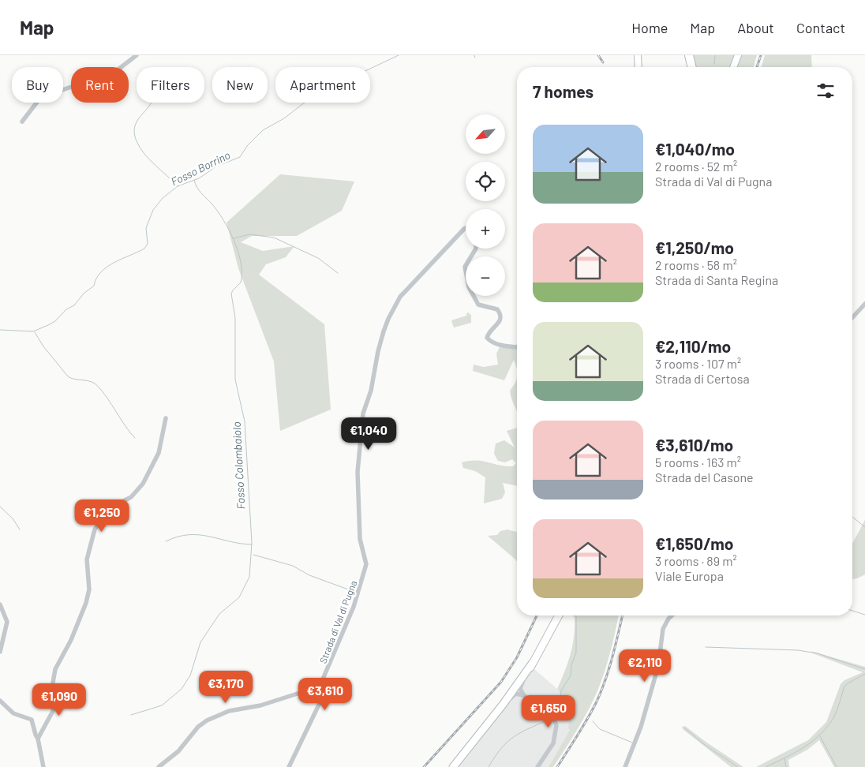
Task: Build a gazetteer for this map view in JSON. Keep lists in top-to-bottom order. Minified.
{"streets":{"street":["Strada di Val di Pugna"]},"water":["Fosso Borrino","Fosso Colombaiolo"],"north":"bottom left","page":{"header":"Map","nav":["Home","Map","About","Contact"],"chip":["Buy","Rent","Filters","New","Apartment"],"heading":"7 homes","map_buttons":["+","−"],"list":[{"name":"€1,040/mo","note":"2 rooms · 52 m² · Strada di Val di Pugna"},{"name":"€1,250/mo","note":"2 rooms · 58 m² · Strada di Santa Regina"},{"name":"€2,110/mo","note":"3 rooms · 107 m² · Strada di Certosa"},{"name":"€3,610/mo","note":"5 rooms · 163 m² · Strada del Casone"},{"name":"€1,650/mo","note":"3 rooms · 89 m² · Viale Europa"}],"price":["€1,040","€1,250","€2,110","€3,170","€3,610","€1,090","€1,650"]}}
